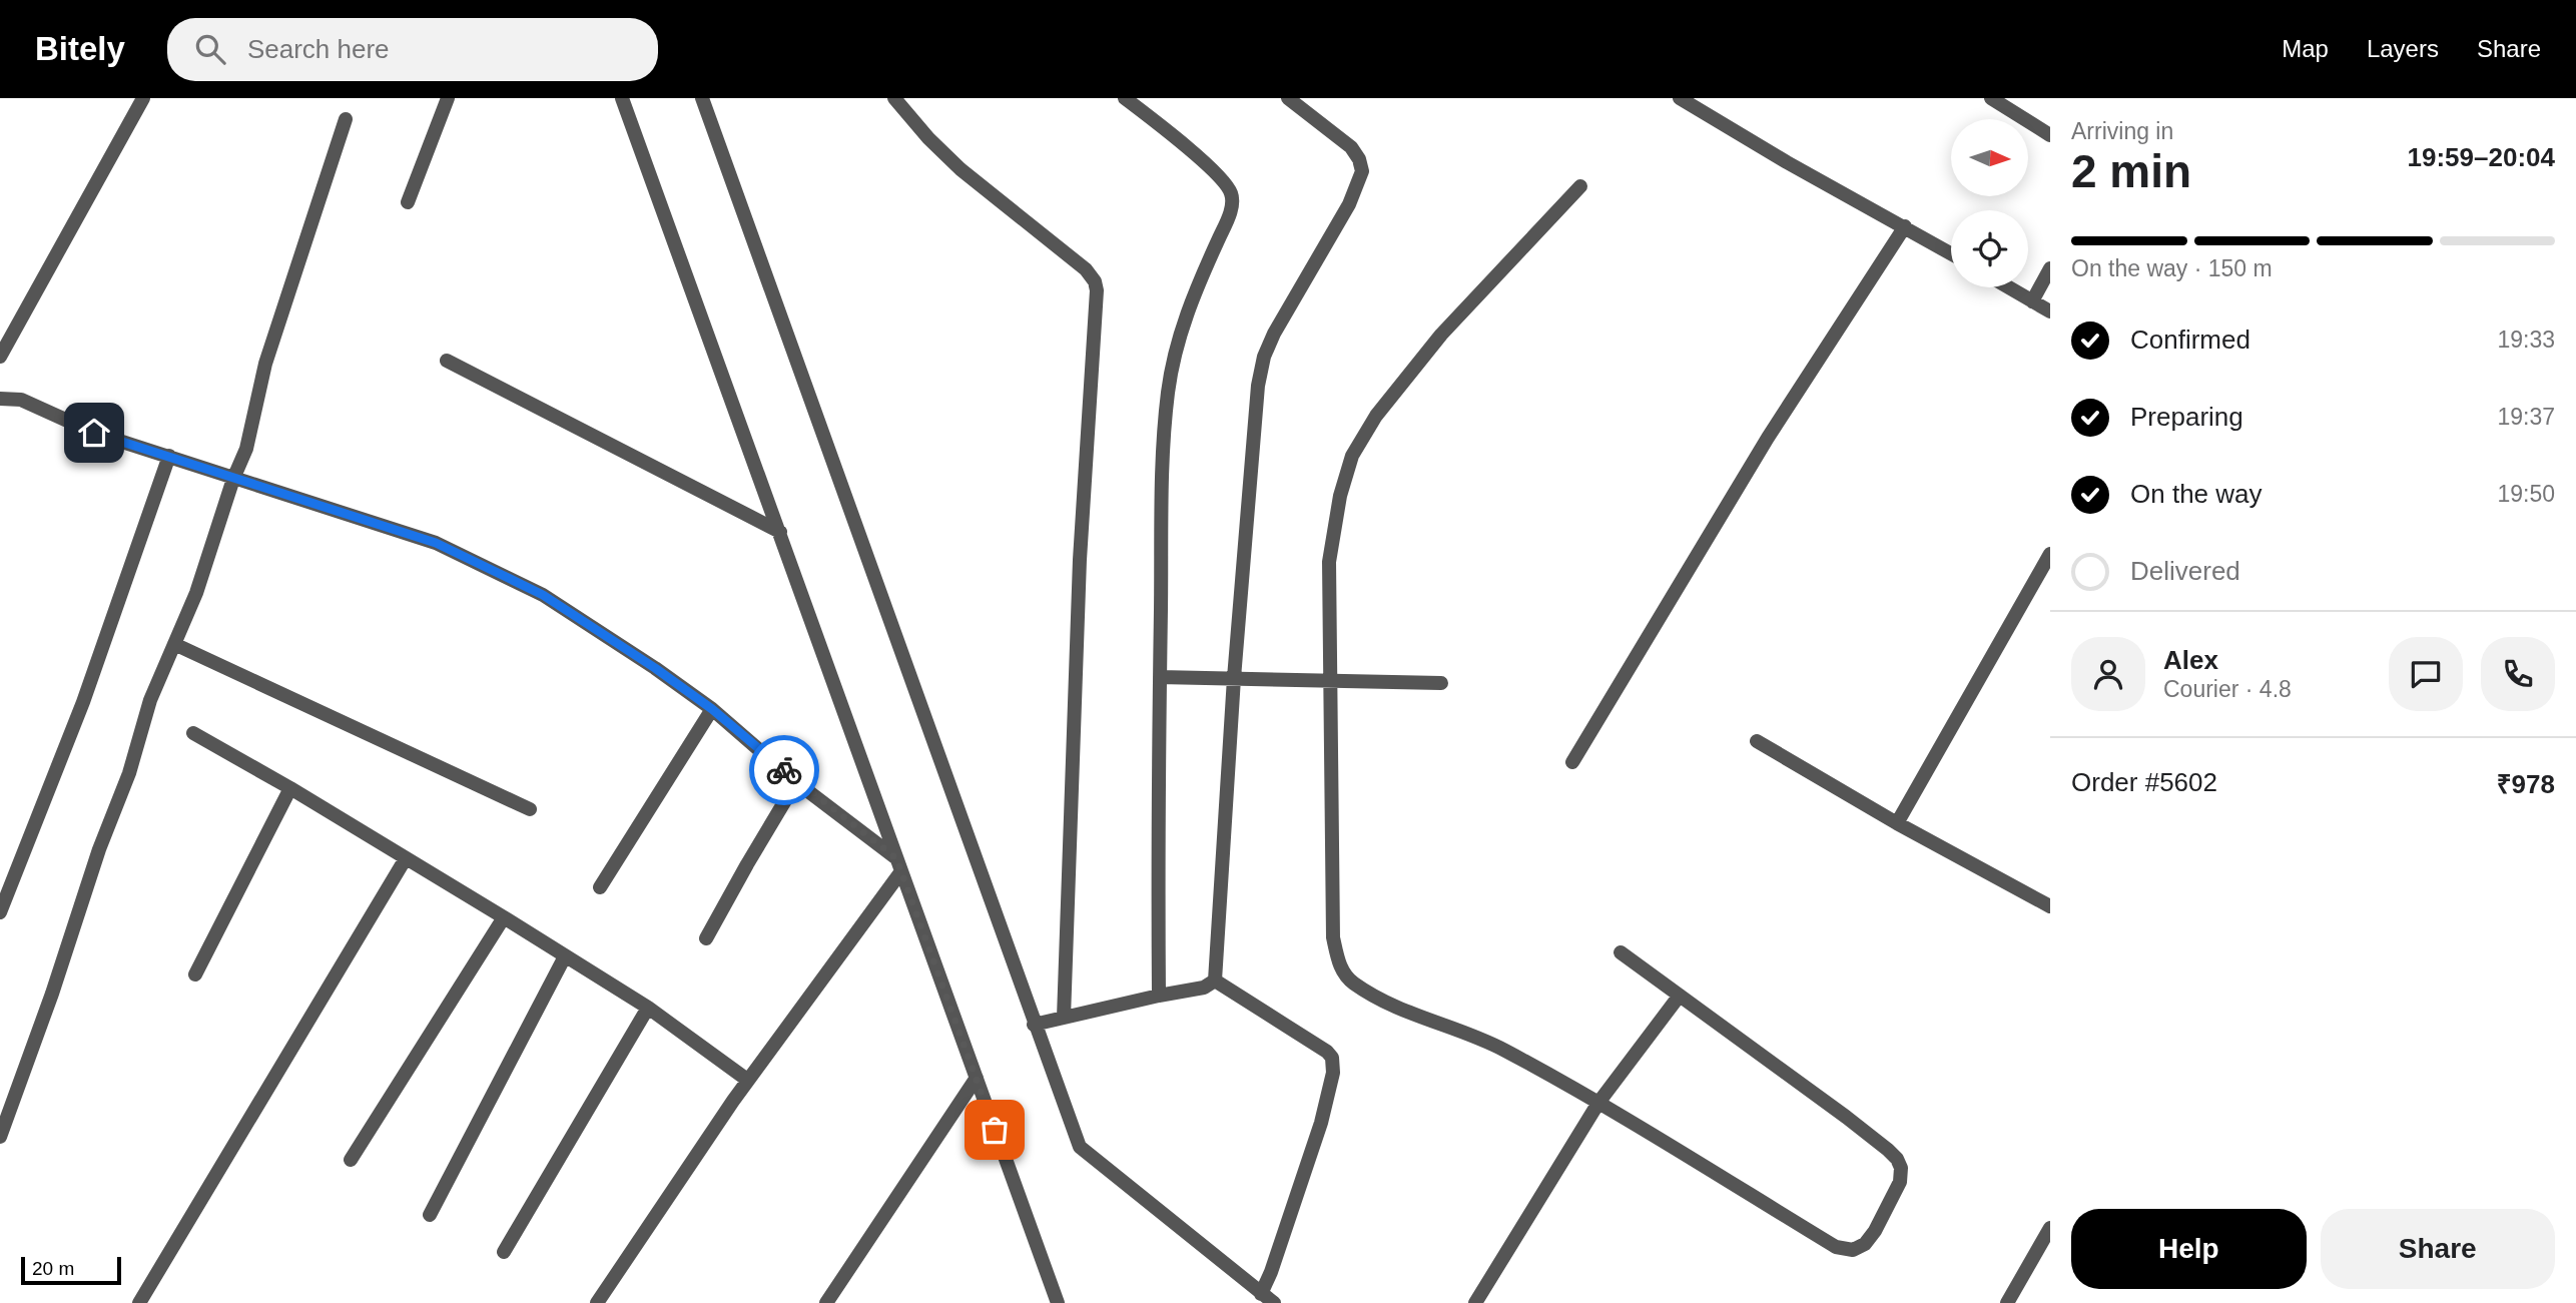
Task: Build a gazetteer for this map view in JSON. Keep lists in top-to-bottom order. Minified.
{"scale_bar":"20 m","north":"right","page":{"header":"Bitely","search":"Search here","nav":["Map","Layers","Share"],"heading":["2 min","Arriving in","19:59–20:04"],"panel":["Alex","Courier · 4.8","Order #5602","₹978"],"bar":"On the way · 150 m","list":[["Confirmed","19:33"],["Preparing","19:37"],["On the way","19:50"],"Delivered"],"buttons":["Help","Share"],"scale":"20 m"}}
